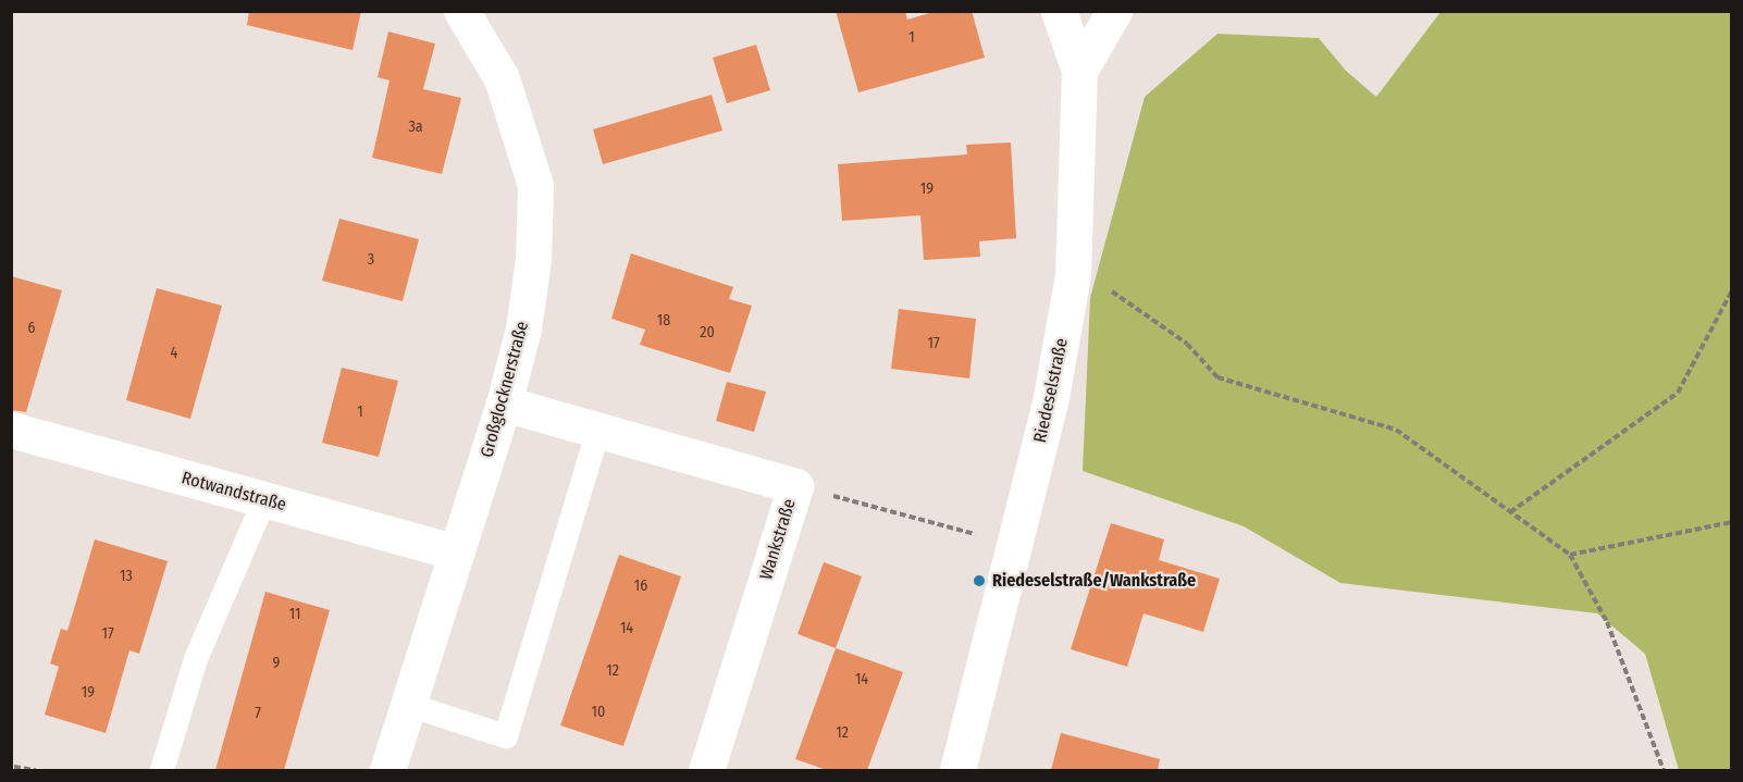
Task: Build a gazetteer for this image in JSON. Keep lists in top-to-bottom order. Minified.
{"streets":{"street":["Großglocknerstraße","Riedeselstraße","Rotwandstraße","Wankstraße"]},"crossings":[["Großglocknerstraße","Rotwandstraße"],["Großglocknerstraße","Wankstraße"]],"places":["Riedeselstraße/Wankstraße"],"house_numbers":["1","3a","19","3","18","6","20","17","4","1","13","16","11","14","17","9","12","14","19","10","7","12"]}
